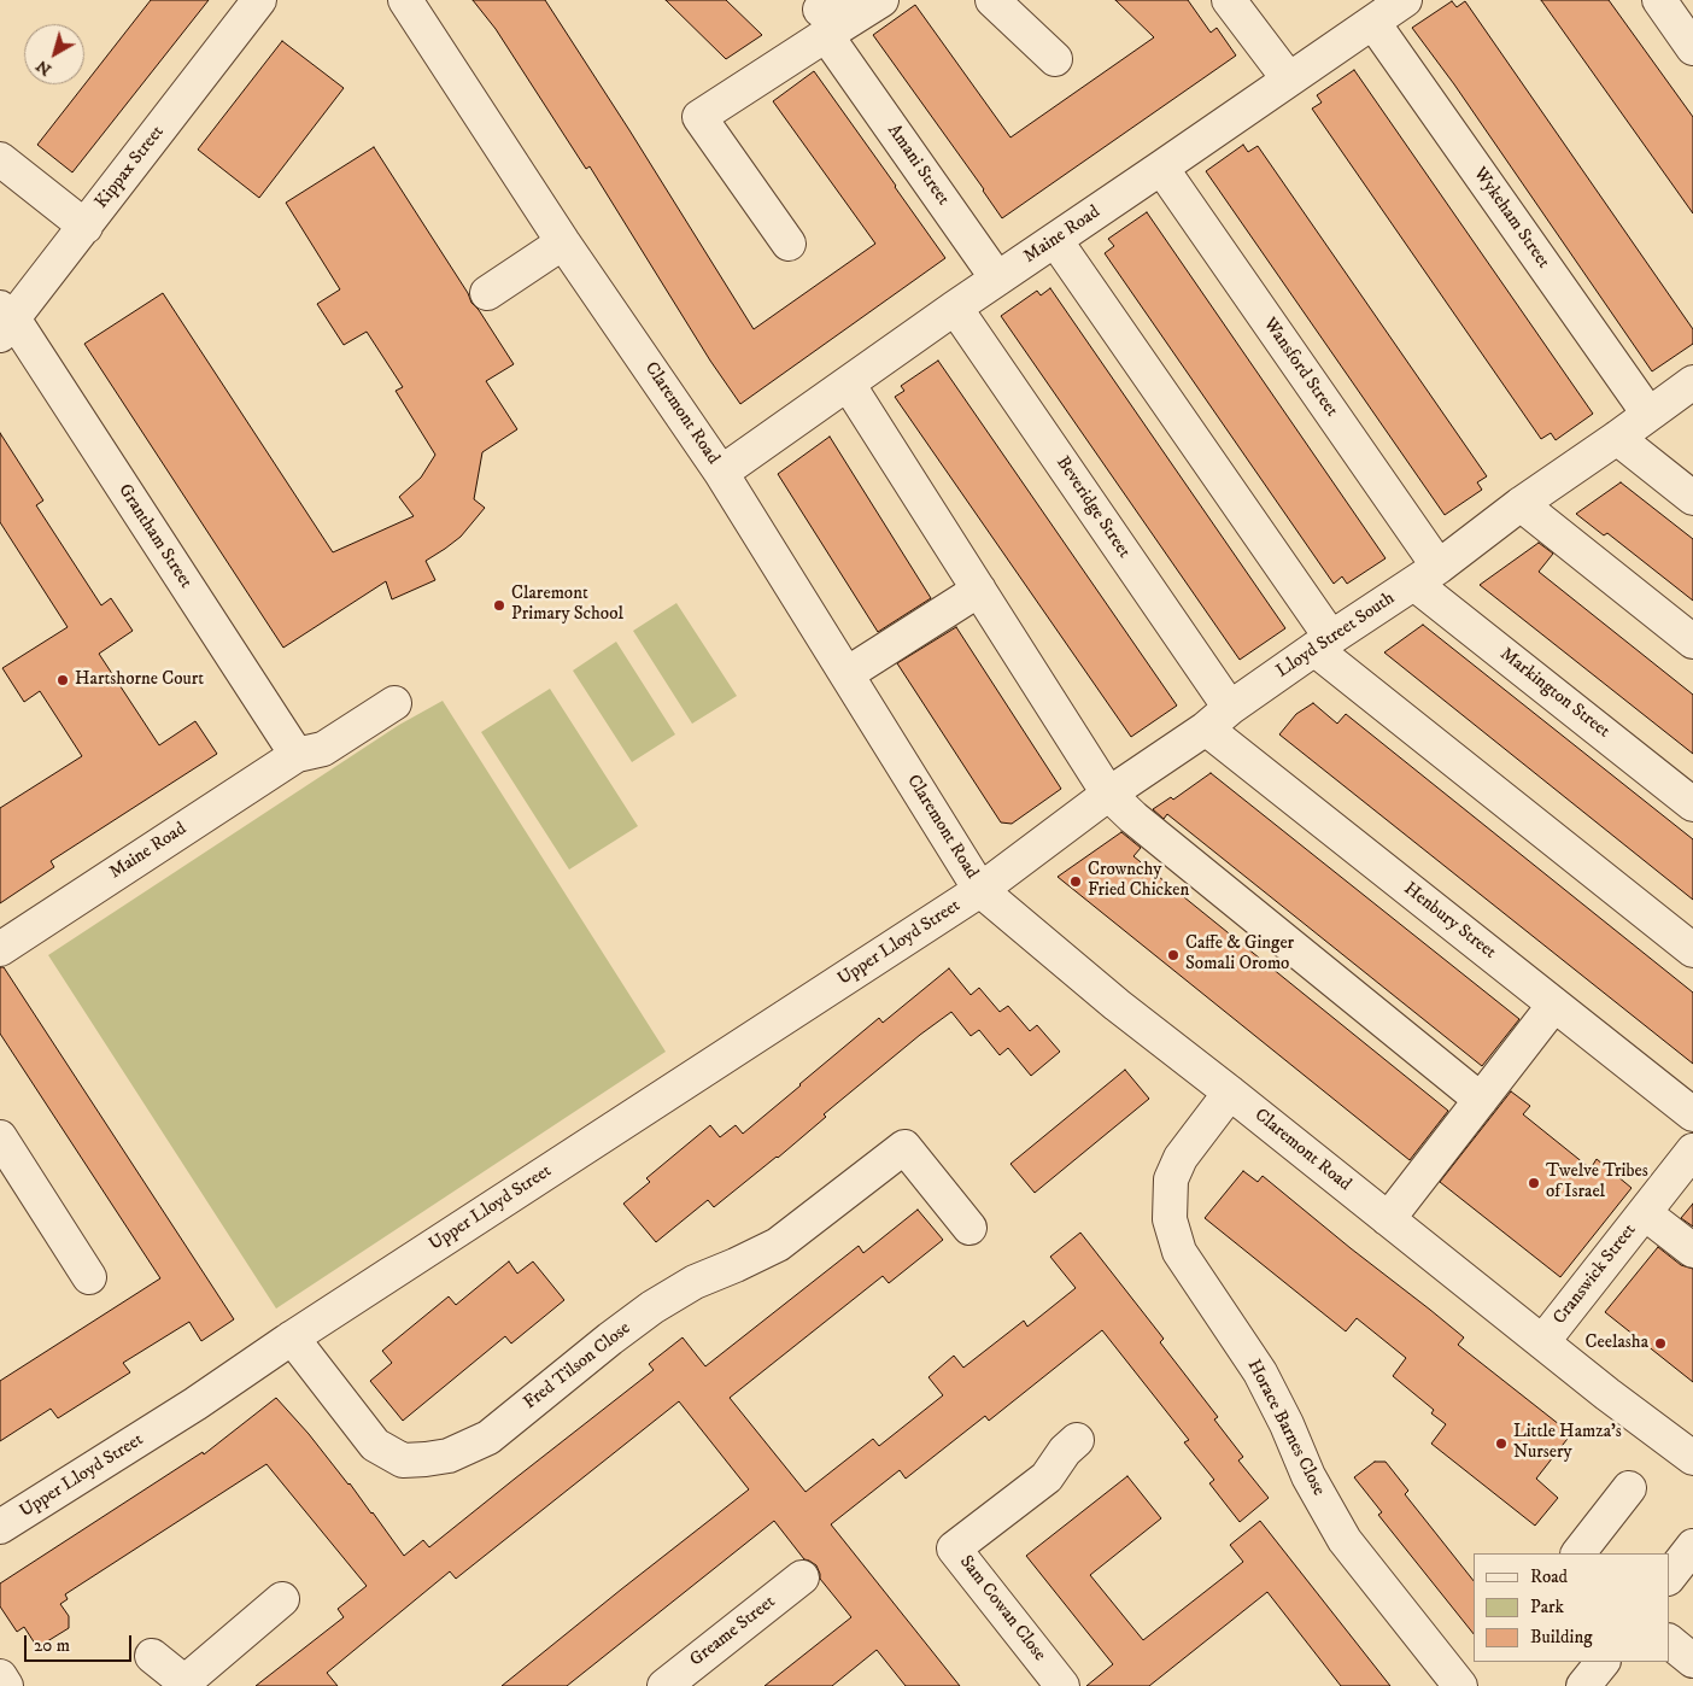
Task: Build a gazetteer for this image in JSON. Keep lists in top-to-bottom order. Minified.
{"streets":{"street":["Amani Street","Kippax Street","Wykeham Street","Maine Road","Wansford Street","Claremont Road","Beveridge Street","Grantham Street","Lloyd Street South","Markington Street","Henbury Street","Upper Lloyd Street","Cranswick Street","Fred Tilson Close","Horace Barnes Close","Sam Cowan Close","Greame Street"]},"crossings":[["Amani Street","Maine Road"],["Kippax Street","Grantham Street"],["Wykeham Street","Maine Road"],["Wykeham Street","Lloyd Street South"],["Maine Road","Wansford Street"],["Maine Road","Claremont Road"],["Maine Road","Beveridge Street"],["Maine Road","Grantham Street"],["Wansford Street","Lloyd Street South"],["Wansford Street","Markington Street"],["Claremont Road","Lloyd Street South"],["Claremont Road","Upper Lloyd Street"],["Claremont Road","Cranswick Street"],["Claremont Road","Horace Barnes Close"],["Beveridge Street","Lloyd Street South"],["Beveridge Street","Henbury Street"],["Lloyd Street South","Markington Street"],["Lloyd Street South","Henbury Street"],["Lloyd Street South","Upper Lloyd Street"],["Upper Lloyd Street","Fred Tilson Close"]],"places":["Claremont Primary School","Hartshorne Court","Crownchy Fried Chicken","Caffe & Ginger Somali Oromo","Twelve Tribes of Israel","Ceelasha","Little Hamza's Nursery"],"legend":["Road","Park","Building"],"scale_bar":"20 m","north":"bottom left"}
